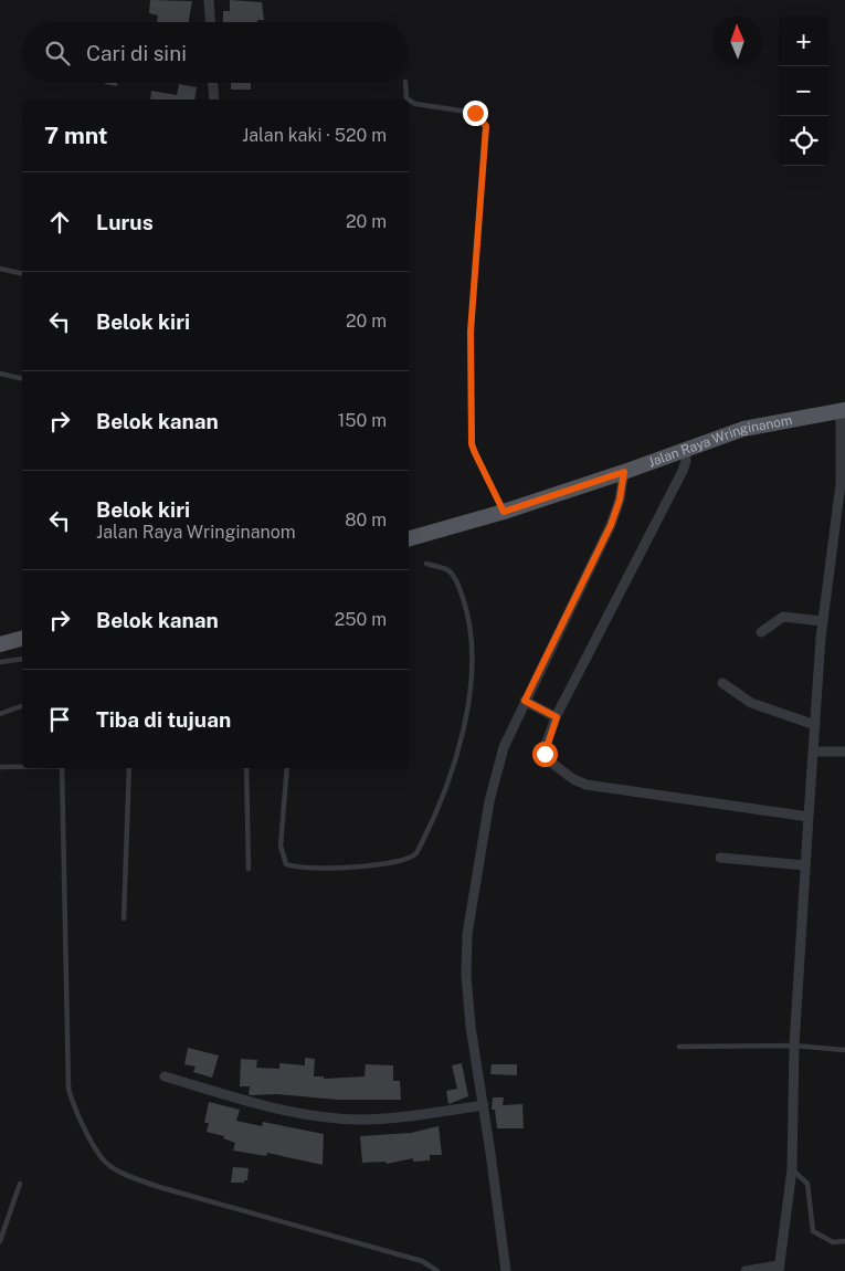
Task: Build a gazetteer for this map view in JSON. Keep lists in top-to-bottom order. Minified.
{"streets":{"main road":["Jalan Raya Wringinanom"]},"north":"top","page":{"map_buttons":["+","−"],"search":"Cari di sini","heading":["7 mnt","Jalan kaki · 520 m"],"list":[["Lurus","20 m"],["Belok kiri","20 m"],["Belok kanan","150 m"],["Belok kiri","Jalan Raya Wringinanom","80 m"],["Belok kanan","250 m"],"Tiba di tujuan"]}}
